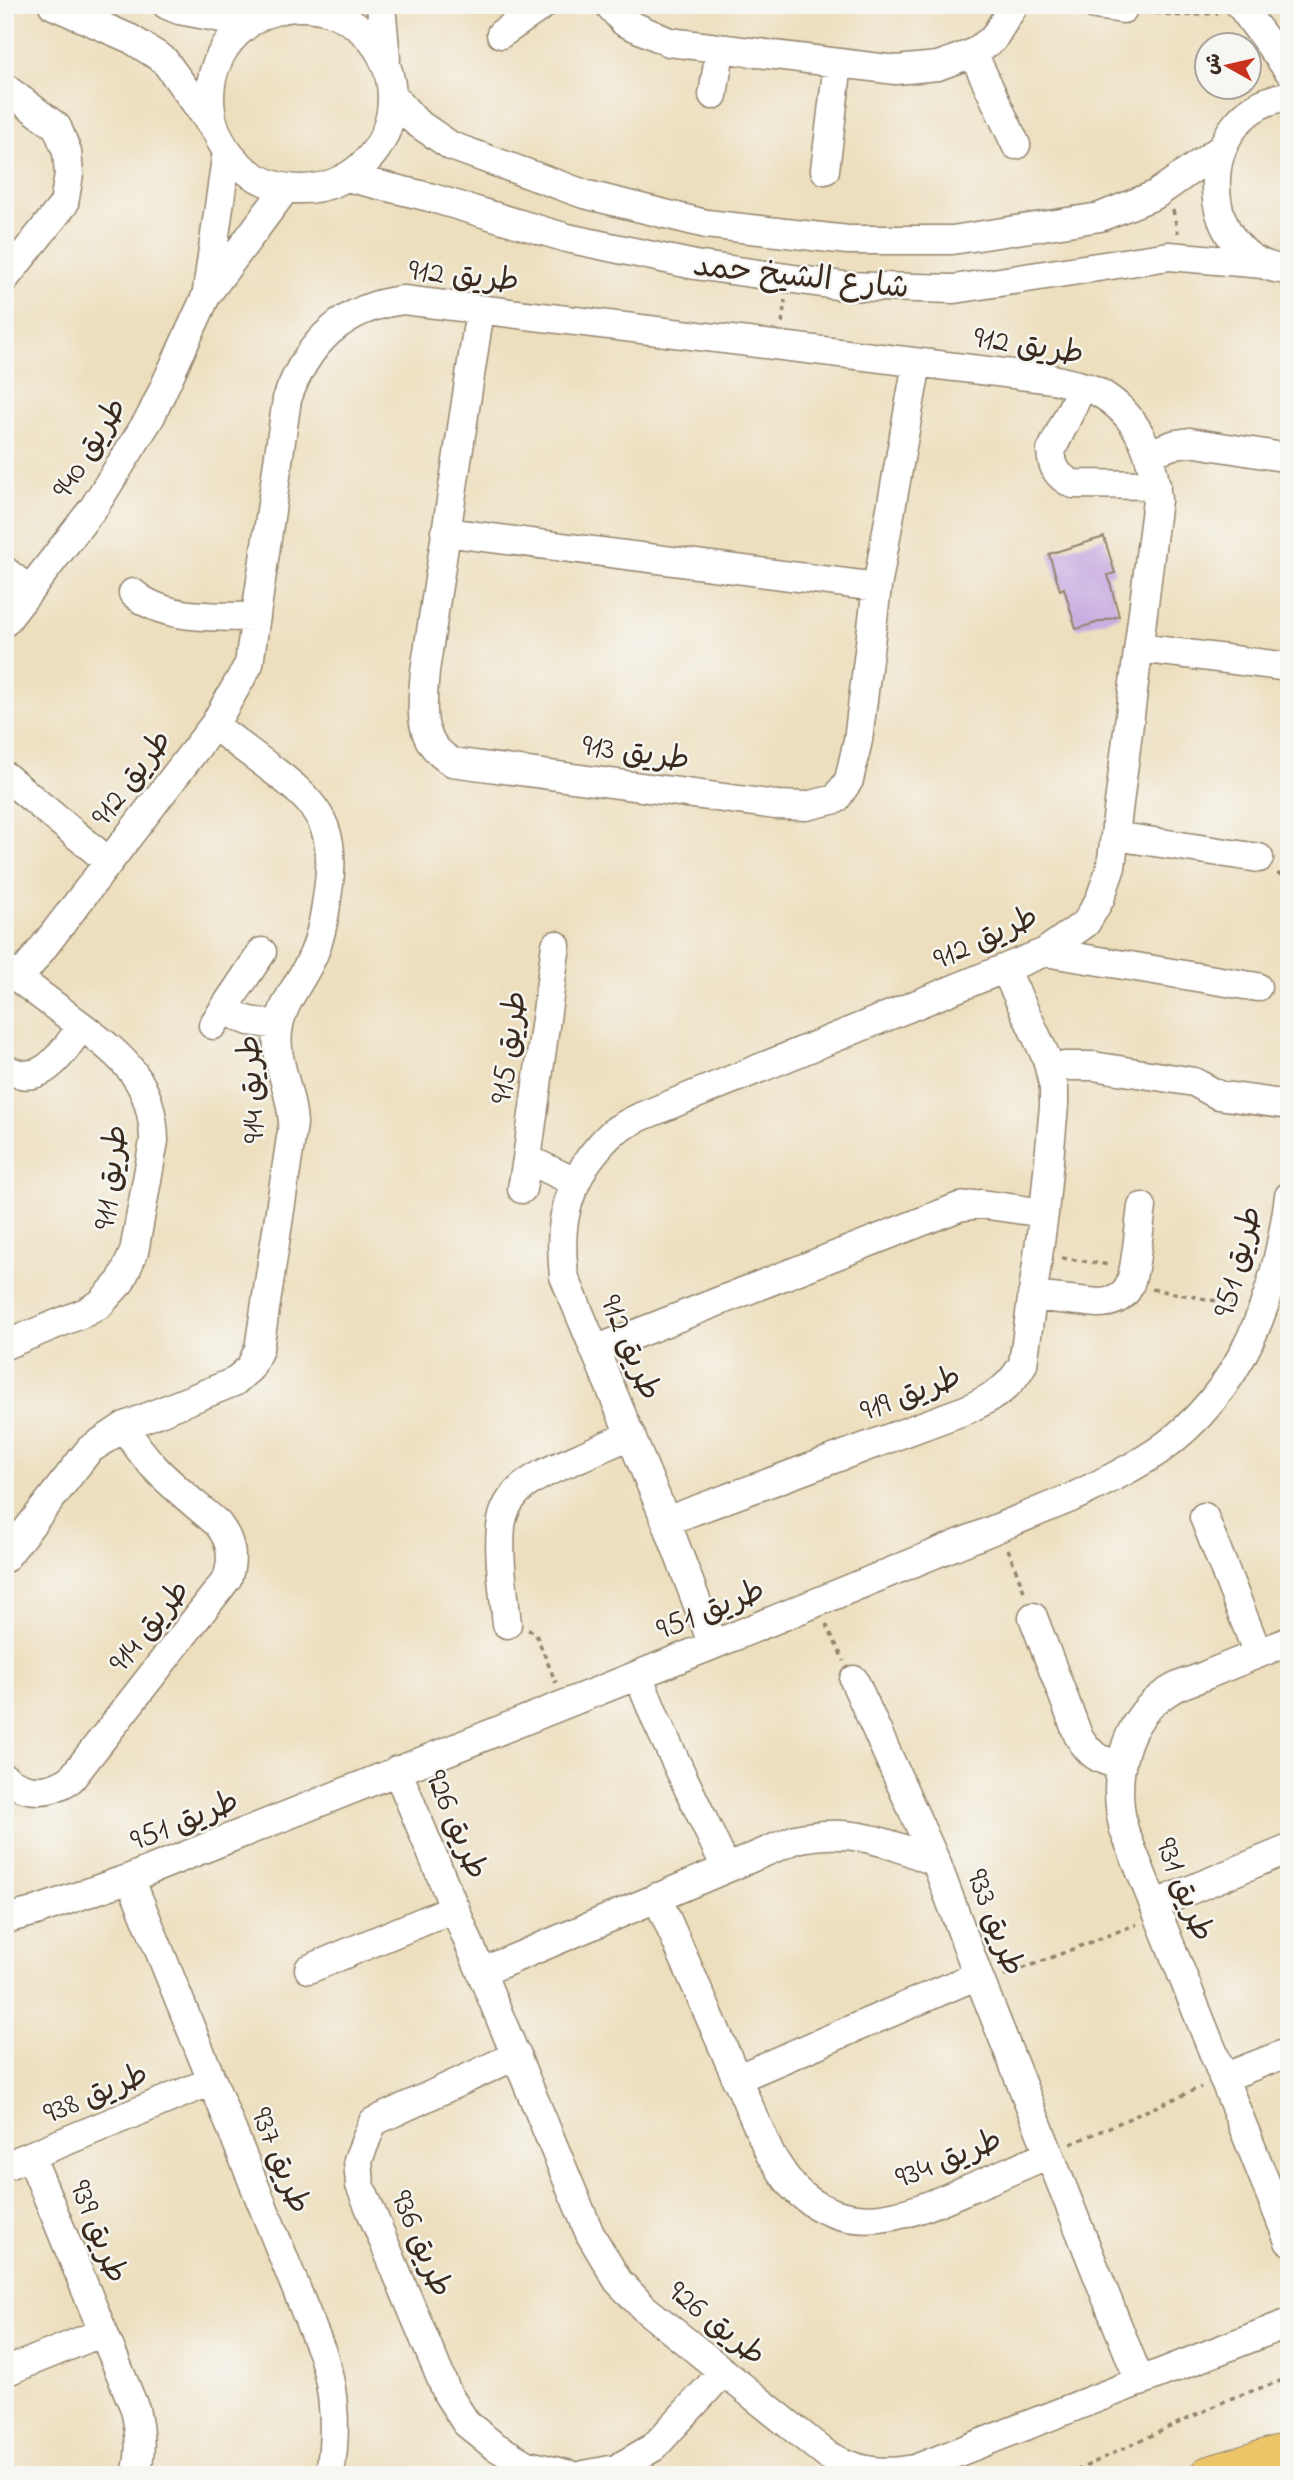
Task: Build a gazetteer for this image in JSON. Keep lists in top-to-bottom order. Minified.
{"streets":{"street":["طريق 912","شارع الشيخ حمد","طريق 940","طريق 913","طريق 915","طريق 914","طريق 911","طريق 951","طريق 919","طريق 926","طريق 931","طريق 933","طريق 938","طريق 934","طريق 937","طريق 939","طريق 936"]},"crossings":[["طريق 912","طريق 913"],["طريق 912","طريق 914"],["طريق 912","طريق 911"],["طريق 912","طريق 951"],["طريق 912","طريق 919"],["شارع الشيخ حمد","طريق 940"],["طريق 951","طريق 926"],["طريق 951","طريق 937"],["طريق 926","طريق 933"],["طريق 926","طريق 936"],["طريق 933","طريق 934"],["طريق 938","طريق 937"],["طريق 938","طريق 939"]],"north":"left"}
